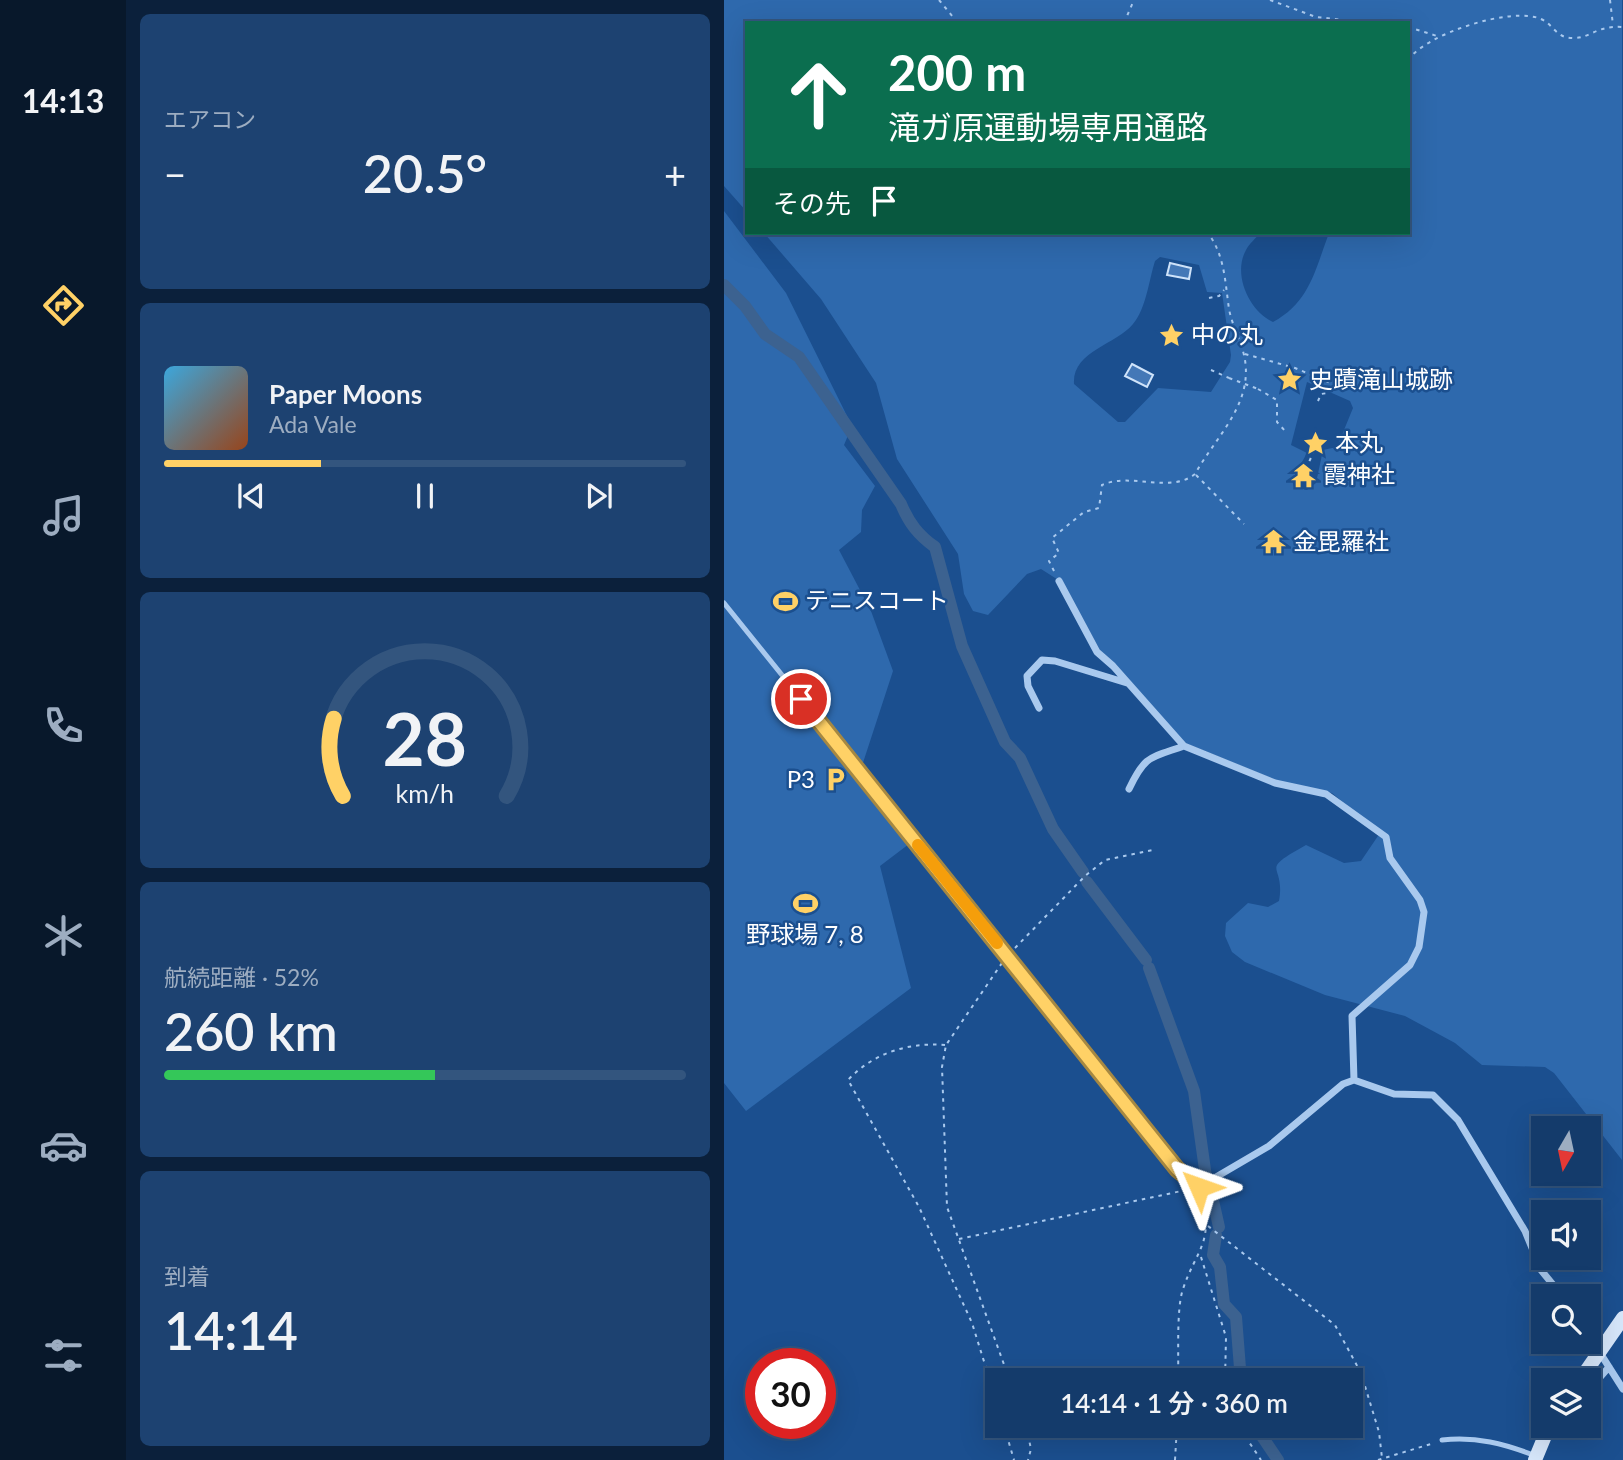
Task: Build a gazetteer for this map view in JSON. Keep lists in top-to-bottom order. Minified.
{"places":{"place":["中の丸","史蹟滝山城跡","本丸"],"temple":["霞神社","金毘羅社"],"sports":["テニスコート","野球場 7, 8"],"parking":["P3"]},"north":"bottom","page":{"tabs":"14:13","tile":["エアコン",["航続距離 · 52%","260 km"],["到着","14:14"]],"turn":["200 m","滝ガ原運動場専用通路"],"heat":["−","20.5°","+"],"then":"その先","song":["Paper Moons","Ada Vale"],"limit":"30","trip":"14:14 · 1 分 · 360 m","gauge":["28","km/h"]}}
